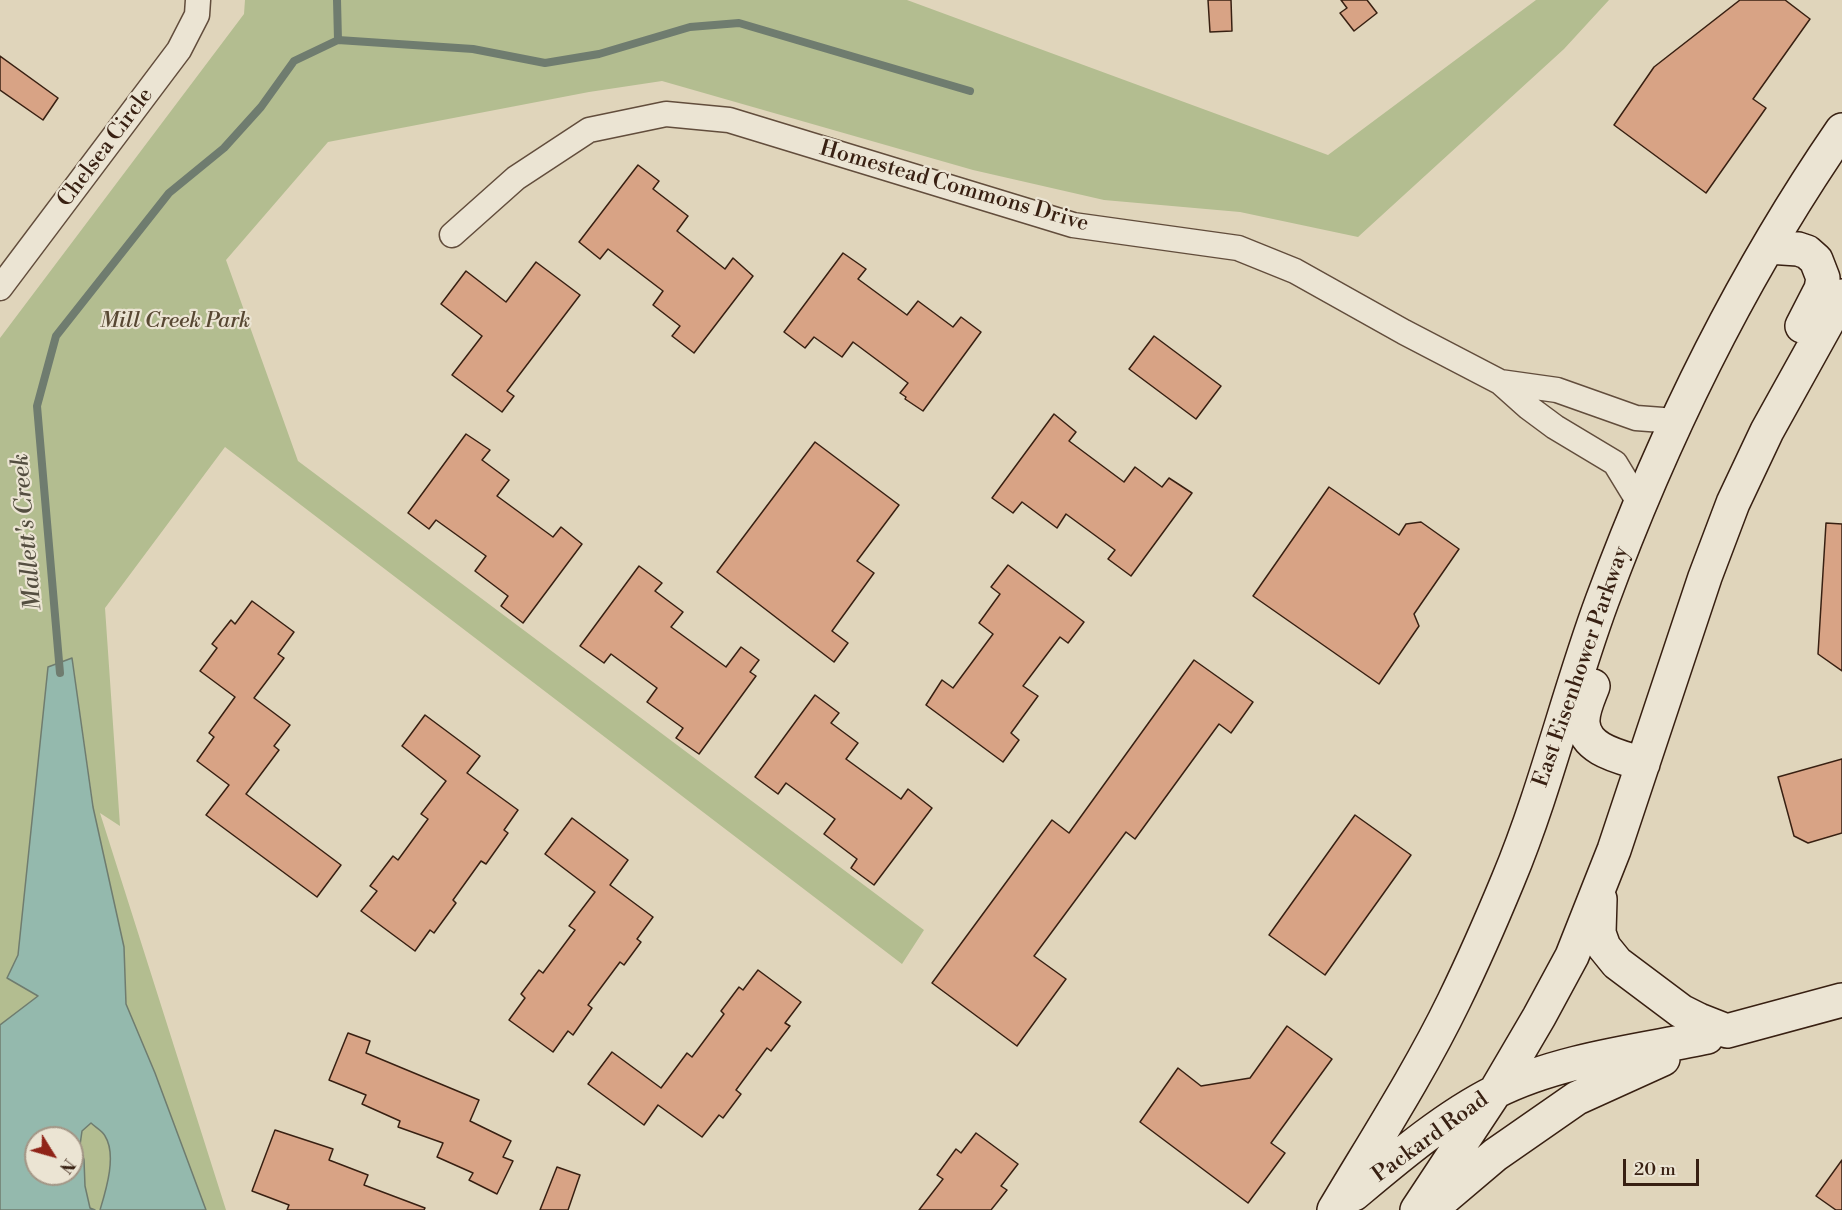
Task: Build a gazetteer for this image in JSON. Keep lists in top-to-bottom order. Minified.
{"streets":{"main road":["East Eisenhower Parkway","Packard Road"],"street":["Chelsea Circle","Homestead Commons Drive"]},"crossings":[["Homestead Commons Drive","East Eisenhower Parkway"],["East Eisenhower Parkway","Packard Road"]],"water":["Mallett's Creek"],"parks":["Mill Creek Park"],"scale_bar":"20 m","north":"bottom right"}
